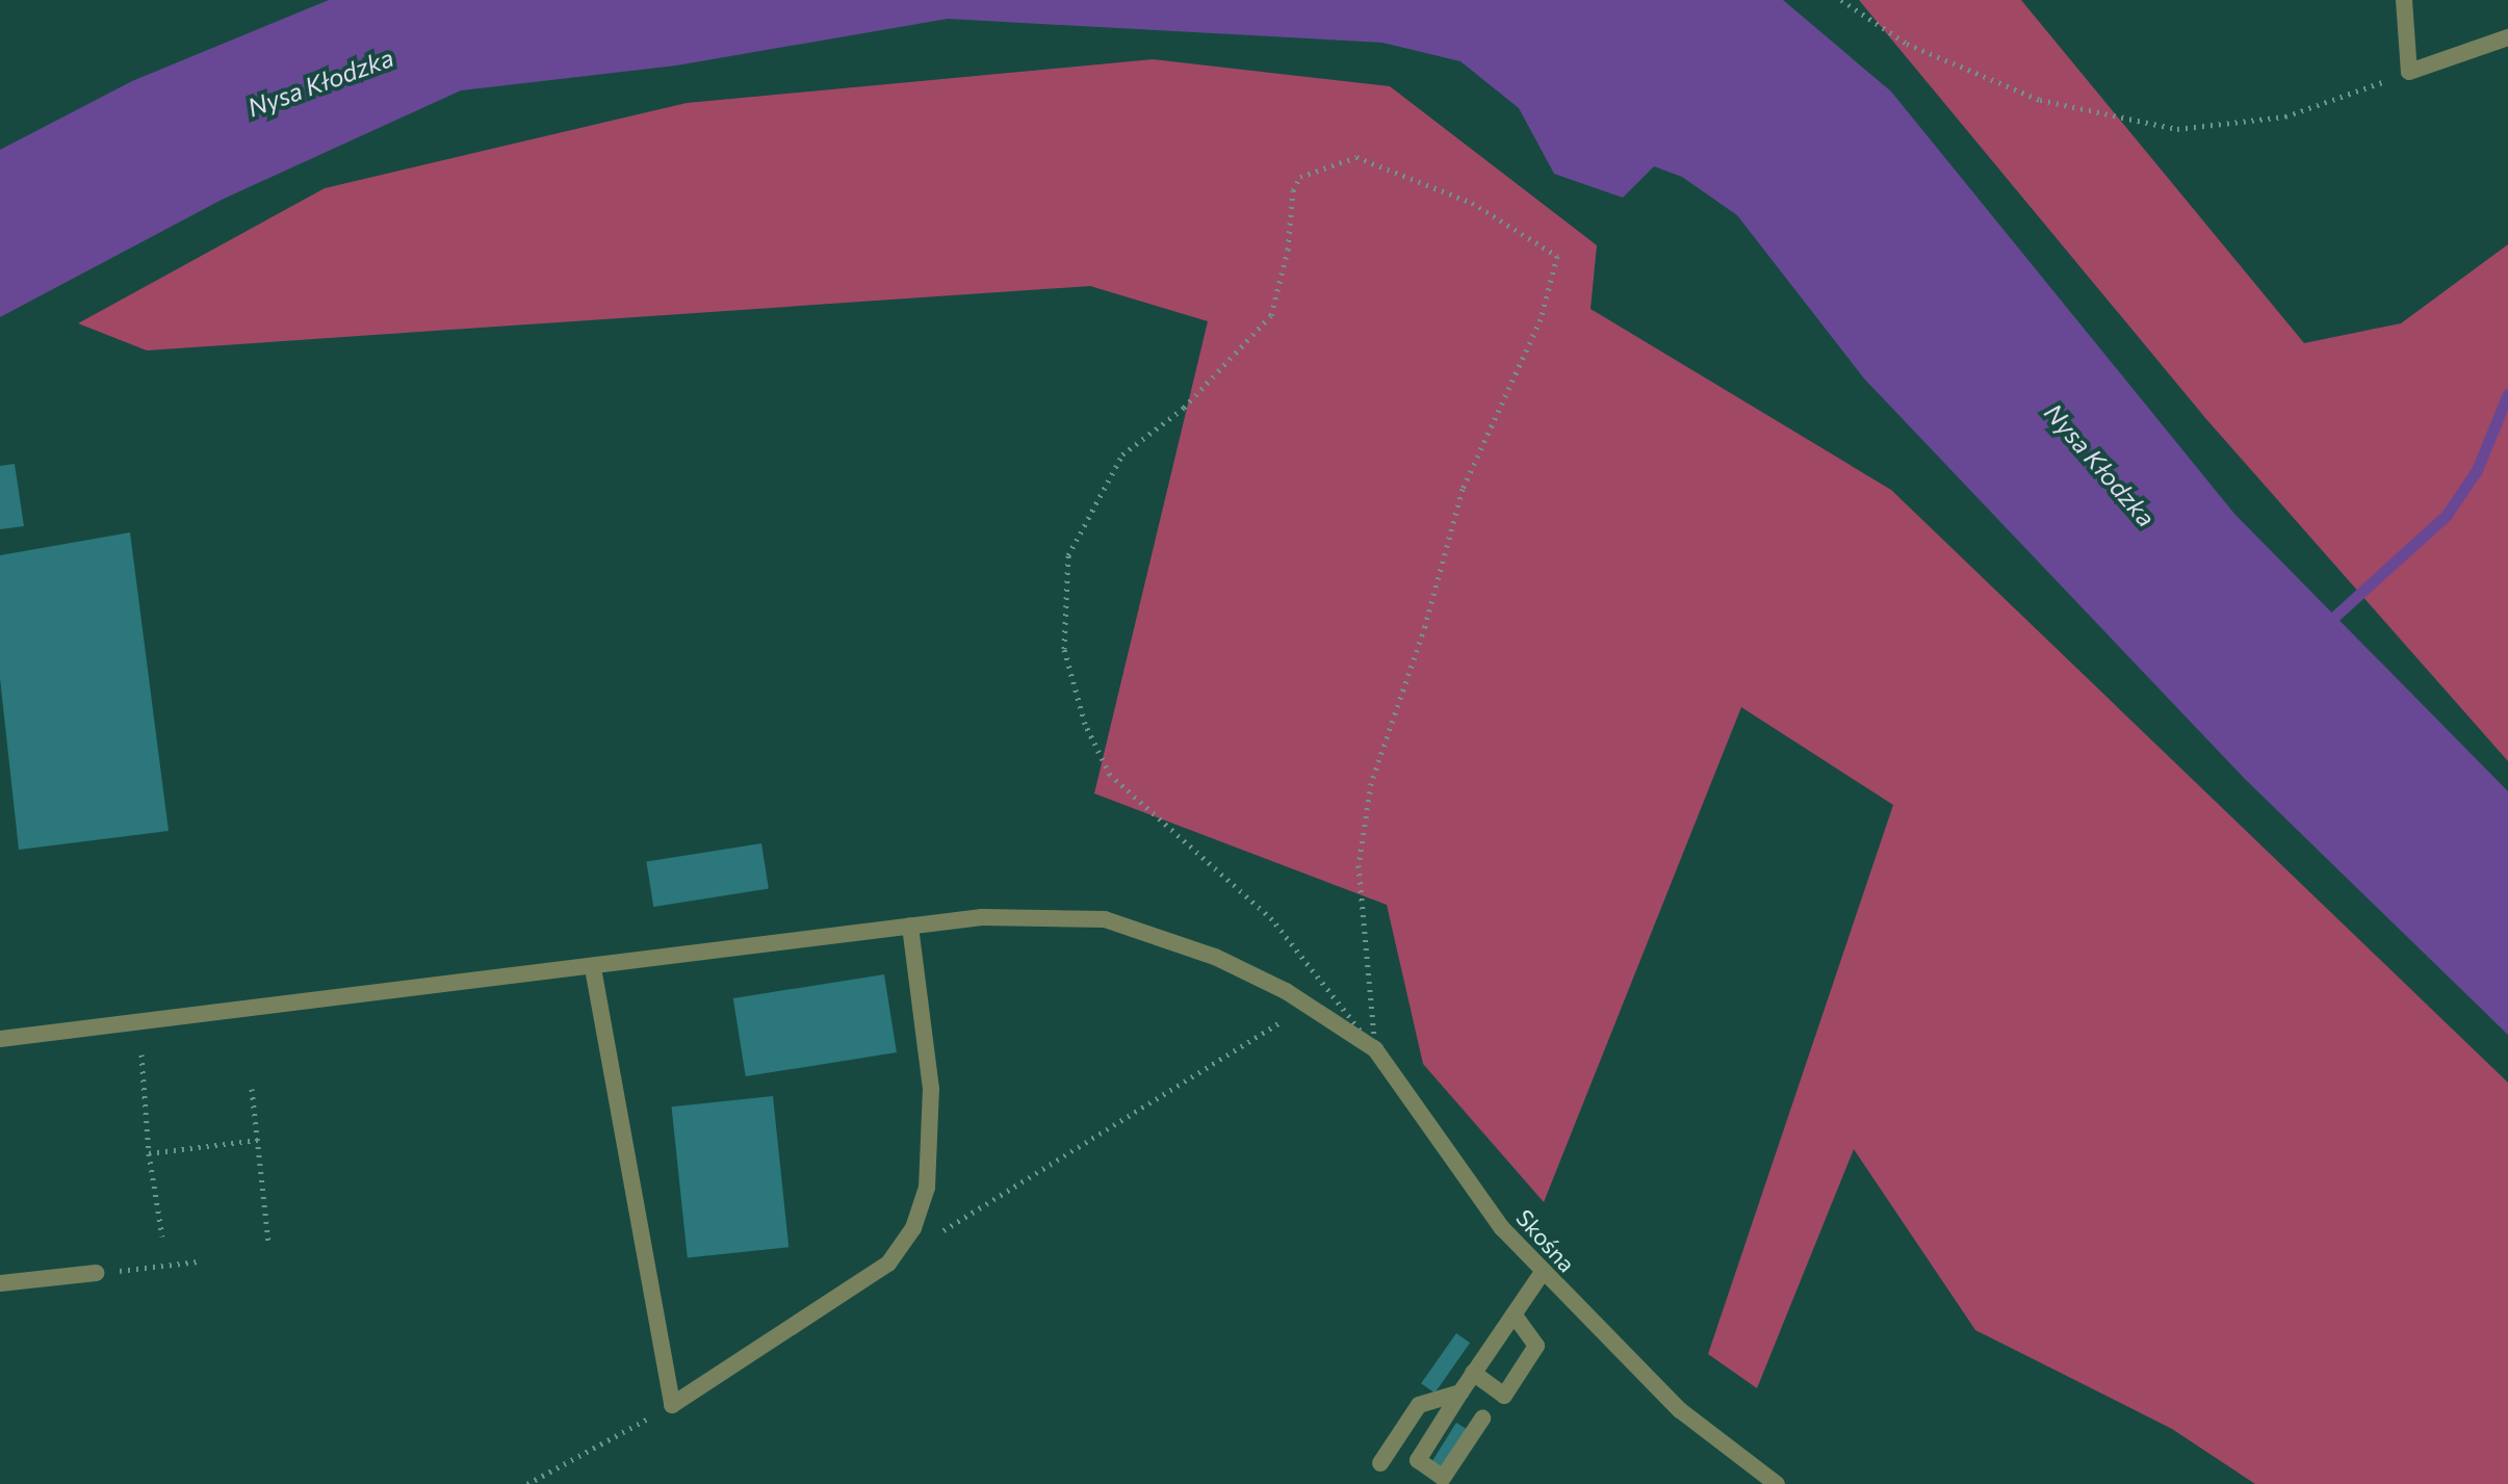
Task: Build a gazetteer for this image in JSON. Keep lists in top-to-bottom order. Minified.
{"streets":{"street":["Skośna"]},"water":["Nysa Kłodzka"]}
